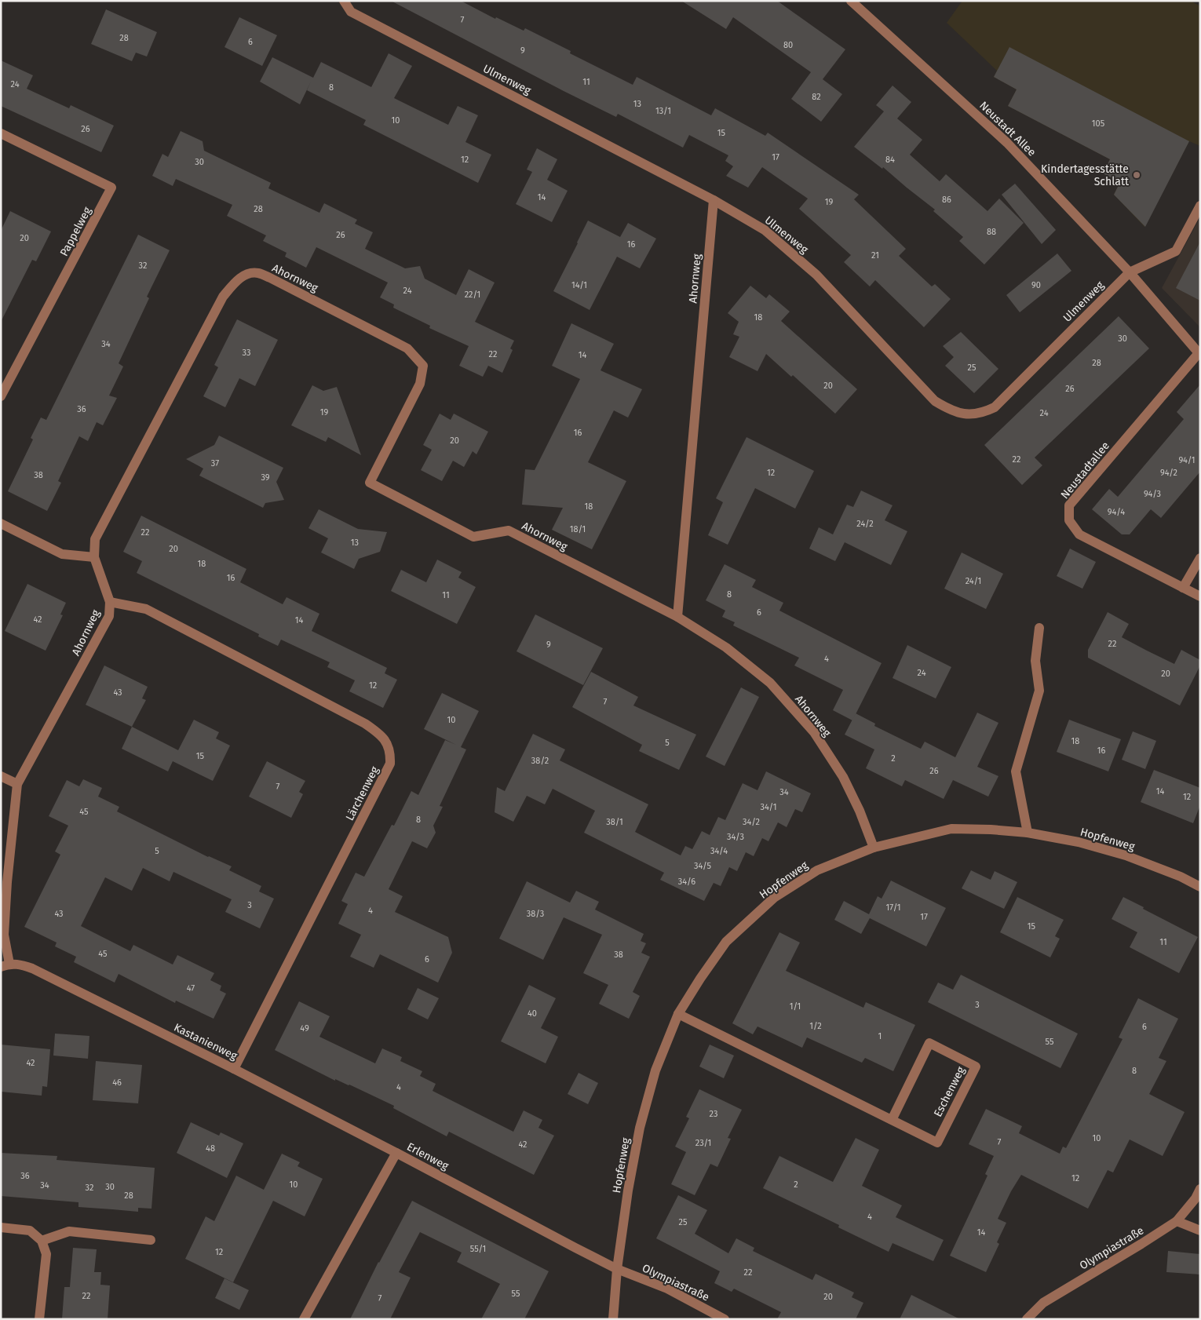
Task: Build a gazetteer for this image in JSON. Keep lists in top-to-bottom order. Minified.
{"streets":{"street":["Ulmenweg","Neustadt Allee","Pappelweg","Ahornweg","Neustadtallee","Lärchenweg","Hopfenweg","Kastanienweg","Eschenweg","Erlenweg","Olympiastraße"]},"crossings":[["Ulmenweg","Neustadt Allee"],["Ulmenweg","Ahornweg"],["Neustadt Allee","Neustadtallee"],["Ahornweg","Lärchenweg"],["Ahornweg","Hopfenweg"],["Ahornweg","Kastanienweg"],["Lärchenweg","Kastanienweg"],["Hopfenweg","Eschenweg"],["Hopfenweg","Erlenweg"],["Hopfenweg","Olympiastraße"],["Kastanienweg","Erlenweg"],["Erlenweg","Olympiastraße"]],"places":["Kindertagesstätte Schlatt"],"house_numbers":["7","28","6","80","9","11","24","8","82","13","13/1","10","105","26","15","17","12","84","30","14","86","19","28","88","26","20","16","21","32","14/1","90","24","22/1","18","30","34","33","22","14","28","25","20","26","36","19","24","16","20","22","94/1","37","12","94/2","38","39","94/3","18","94/4","24/2","18/1","22","13","20","18","16","24/1","8","11","6","42","14","22","9","4","24","20","12","43","7","10","18","5","16","15","2","38/2","26","7","14","34","12","34/1","45","8","38/1","34/2","34/3","5","34/4","34/5","34/6","3","17/1","4","43","38/3","17","15","11","45","38","6","47","3","1/1","40","1/2","6","49","1","55","42","8","46","4","23","10","7","23/1","42","48","36","12","10","2","34","30","32","28","4","25","14","55/1","12","22","55","22","20","7"]}
